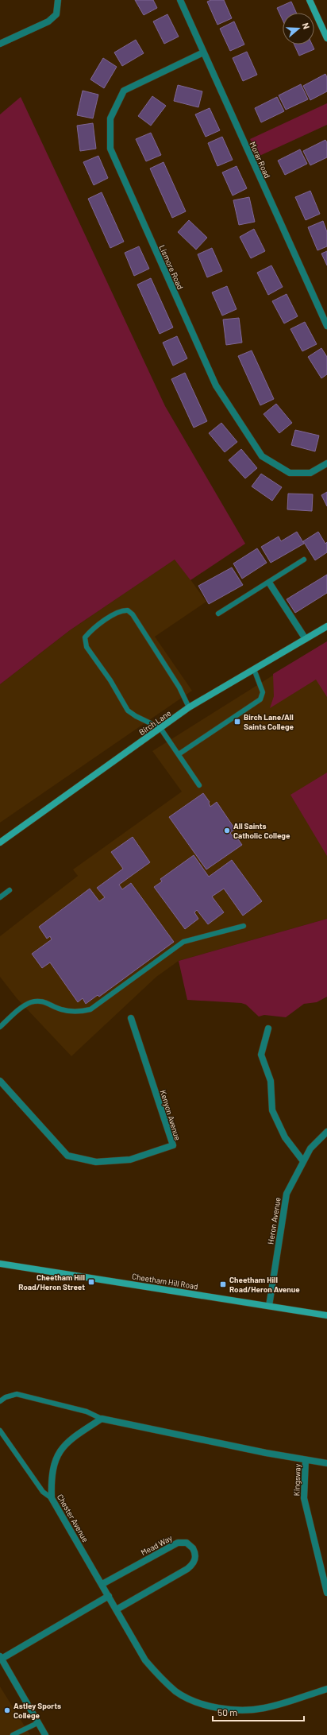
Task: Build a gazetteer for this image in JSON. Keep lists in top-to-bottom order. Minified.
{"streets":{"main road":["Birch Lane","Cheetham Hill Road"],"street":["Morar Road","Lismore Road","Kenyon Avenue","Heron Avenue","Kingsway","Chester Avenue","Mead Way"]},"crossings":[["Morar Road","Lismore Road"],["Heron Avenue","Cheetham Hill Road"],["Chester Avenue","Mead Way"]],"places":{"transit":["Birch Lane/All Saints College","Cheetham Hill Road/Heron Street","Cheetham Hill Road/Heron Avenue"],"other":["All Saints Catholic College","Astley Sports College"]},"scale_bar":"50 m","north":"right"}
